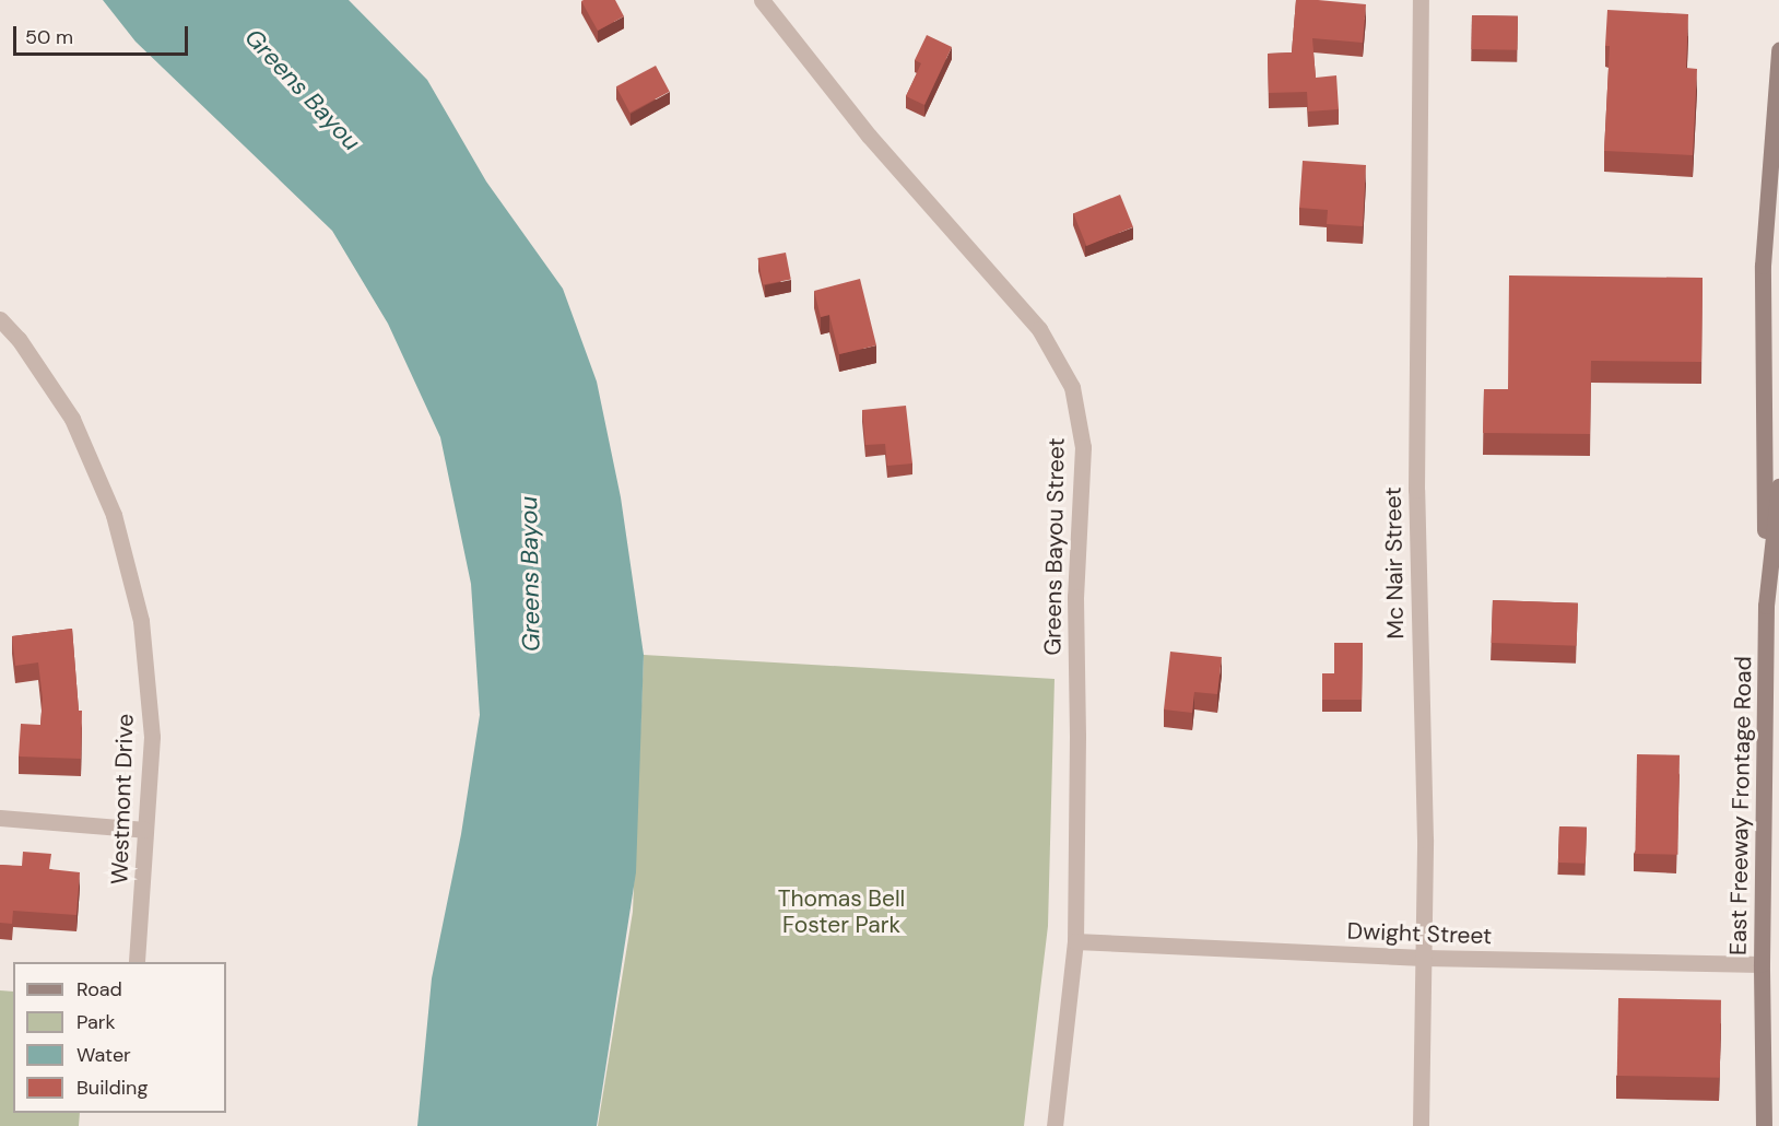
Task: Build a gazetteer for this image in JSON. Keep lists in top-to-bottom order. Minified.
{"streets":{"main road":["East Freeway Frontage Road"],"street":["Greens Bayou Street","Mc Nair Street","Westmont Drive","Dwight Street"]},"crossings":[["Greens Bayou Street","Dwight Street"],["Mc Nair Street","Dwight Street"],["East Freeway Frontage Road","Dwight Street"]],"water":["Greens Bayou"],"parks":["Thomas Bell Foster Park"],"legend":["Road","Park","Water","Building"],"scale_bar":"50 m"}
